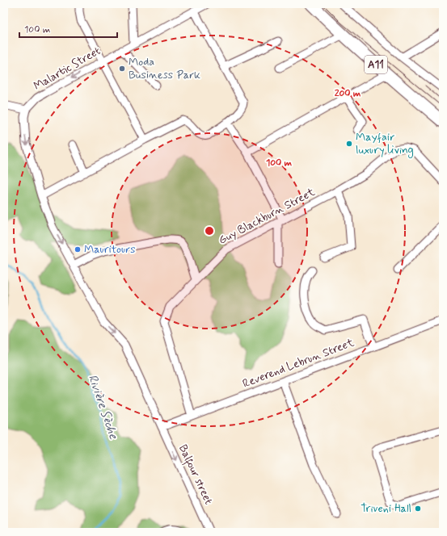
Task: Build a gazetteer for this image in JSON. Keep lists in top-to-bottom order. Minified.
{"streets":{"main road":["A11"],"street":["Malartic Street","Guy Blackburn Street","Reverend Lebrun Street","Balfour street"]},"crossings":[["Malartic Street","Balfour street"],["Guy Blackburn Street","Reverend Lebrun Street"],["Reverend Lebrun Street","Balfour street"]],"one_way":["Malartic Street","Balfour street"],"water":["Rivière Sèche"],"places":["Moda Business Park","Mayfair luxury living","Mauritours","Triveni Hall"],"scale_bar":"100 m","rings":["200 m","100 m"]}
